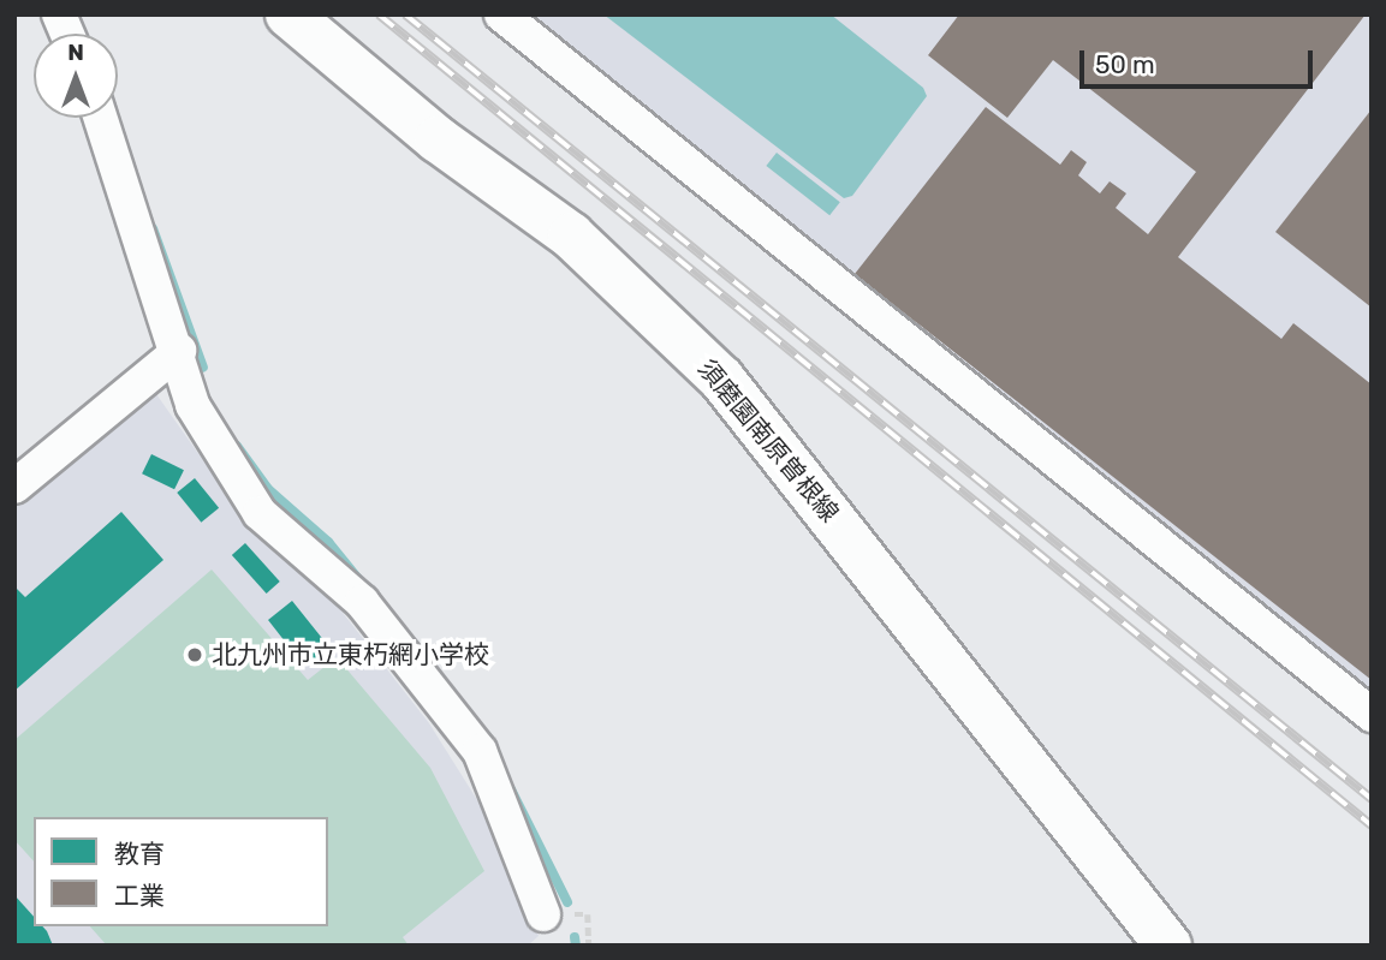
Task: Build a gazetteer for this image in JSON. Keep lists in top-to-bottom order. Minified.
{"streets":{"main road":["須磨園南原曽根線"]},"places":["北九州市立東朽網小学校"],"legend":["教育","工業"],"scale_bar":"50 m","north":"top"}
